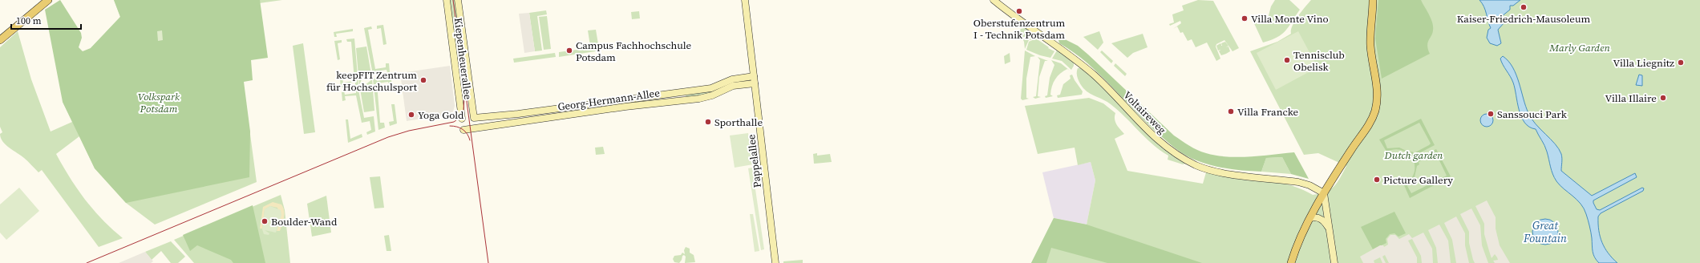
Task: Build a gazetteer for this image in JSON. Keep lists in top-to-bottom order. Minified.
{"streets":{"street":["Kiepenheuerallee","Georg-Hermann-Allee","Voltaireweg","Pappelallee"]},"crossings":[["Kiepenheuerallee","Georg-Hermann-Allee"],["Georg-Hermann-Allee","Pappelallee"]],"water":["Great Fountain"],"parks":["Marly Garden","Volkspark Potsdam","Dutch garden"],"places":["Kaiser-Friedrich-Mausoleum","Oberstufenzentrum I - Technik Potsdam","Villa Monte Vino","Campus Fachhochschule Potsdam","Tennisclub Obelisk","Villa Liegnitz","keepFIT Zentrum für Hochschulsport","Villa Illaire","Villa Francke","Sanssouci Park","Yoga Gold","Sporthalle","Picture Gallery","Boulder-Wand"],"scale_bar":"100 m"}
